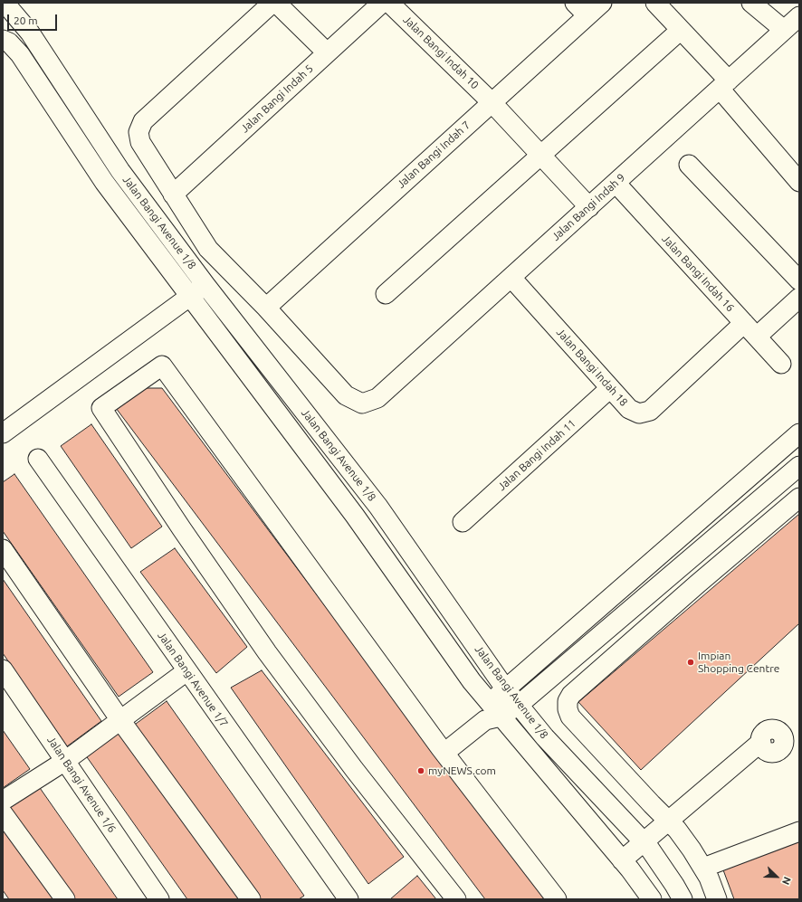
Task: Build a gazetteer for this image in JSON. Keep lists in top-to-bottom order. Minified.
{"streets":{"street":["Jalan Bangi Indah 10","Jalan Bangi Indah 5","Jalan Bangi Indah 7","Jalan Bangi Indah 9","Jalan Bangi Avenue 1/8","Jalan Bangi Indah 16","Jalan Bangi Indah 18","Jalan Bangi Indah 11","Jalan Bangi Avenue 1/7","Jalan Bangi Avenue 1/6"]},"crossings":[["Jalan Bangi Indah 10","Jalan Bangi Indah 7"],["Jalan Bangi Indah 10","Jalan Bangi Indah 9"],["Jalan Bangi Indah 7","Jalan Bangi Indah 9"],["Jalan Bangi Indah 9","Jalan Bangi Indah 16"],["Jalan Bangi Indah 9","Jalan Bangi Indah 18"],["Jalan Bangi Indah 16","Jalan Bangi Indah 18"],["Jalan Bangi Indah 18","Jalan Bangi Indah 11"]],"places":["Impian Shopping Centre","myNEWS.com"],"scale_bar":"20 m","north":"bottom right"}
